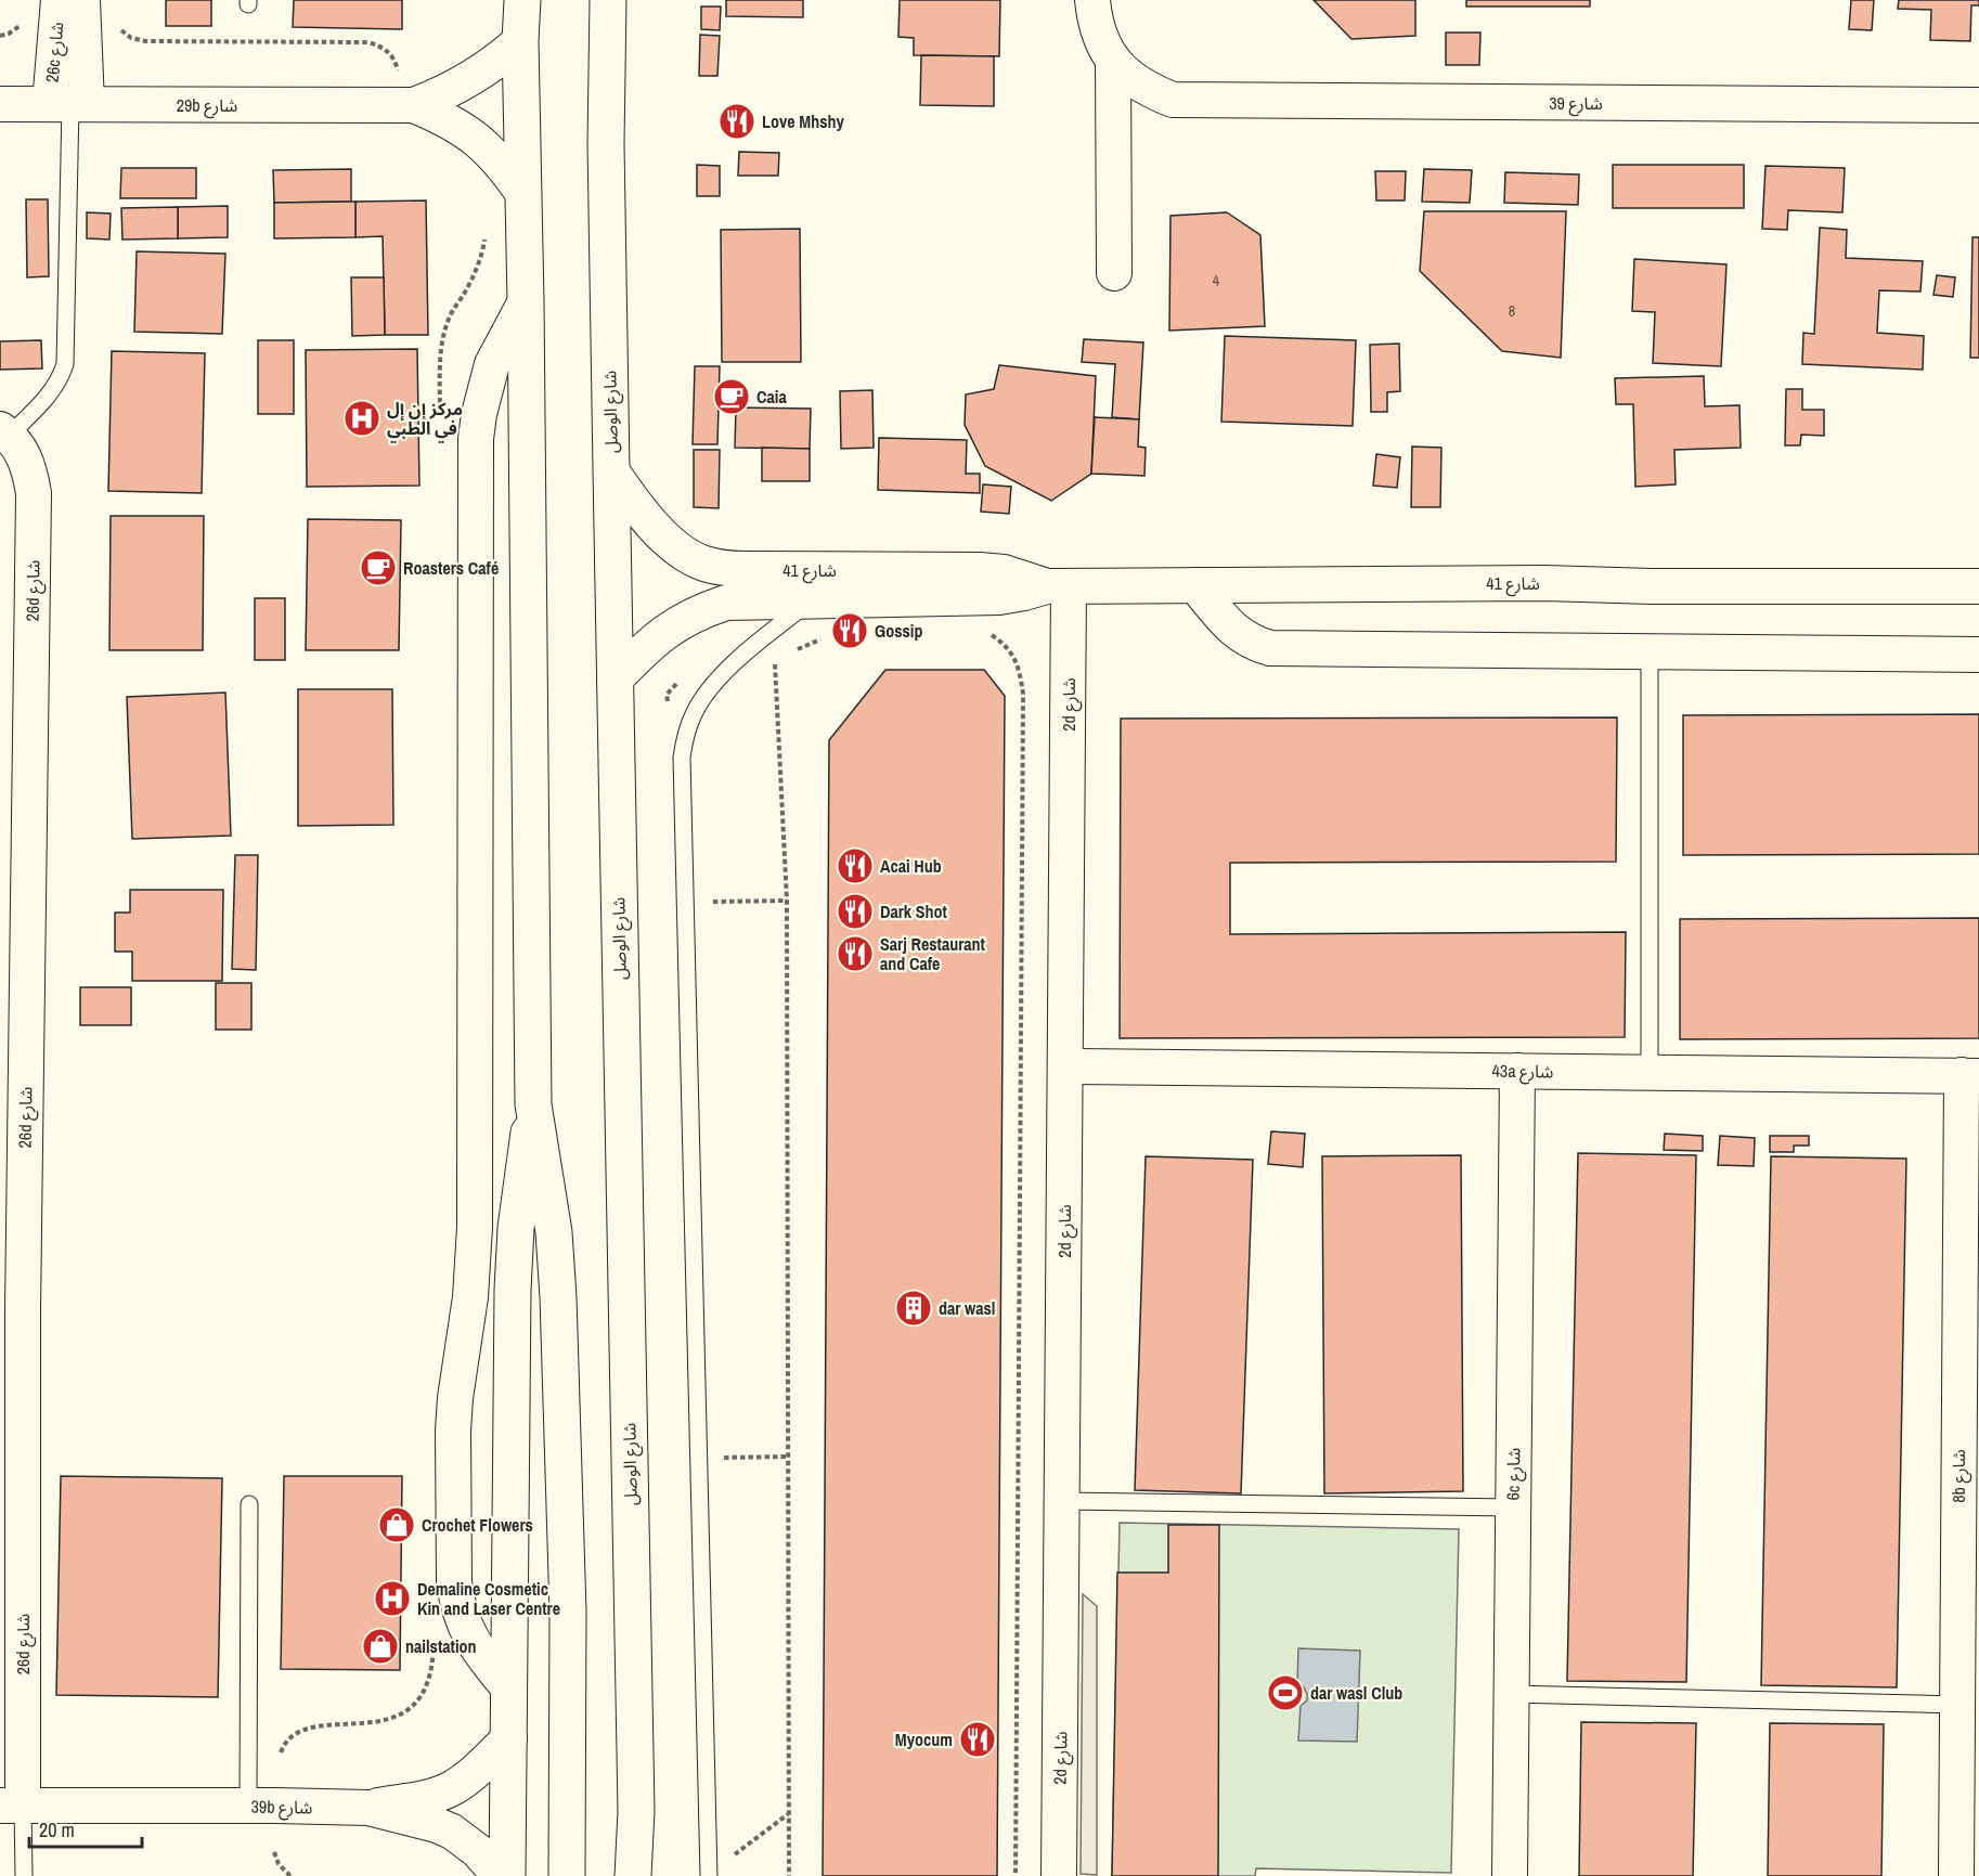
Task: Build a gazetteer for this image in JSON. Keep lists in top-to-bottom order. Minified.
{"streets":{"main road":["شارع الوصل"],"street":["26c شارع","شارع 39","29b شارع","شارع 41","26d شارع","2d شارع","43a شارع","6c شارع","8b شارع","39b شارع"]},"crossings":[["26c شارع","29b شارع"],["شارع الوصل","شارع 41"],["شارع 41","2d شارع"],["26d شارع","39b شارع"],["2d شارع","43a شارع"],["43a شارع","6c شارع"],["43a شارع","8b شارع"]],"places":{"restaurant":["Love Mhshy","Gossip","Acai Hub","Dark Shot","Sarj Restaurant and Cafe","Myocum"],"cafe":["Caia","Roasters Café"],"hospital":["مركز إن إل في الطبي","Demaline Cosmetic Kin and Laser Centre"],"building":["dar wasl"],"shop":["Crochet Flowers","nailstation"],"sports":["dar wasl Club"]},"house_numbers":["4","8"],"scale_bar":"20 m"}
